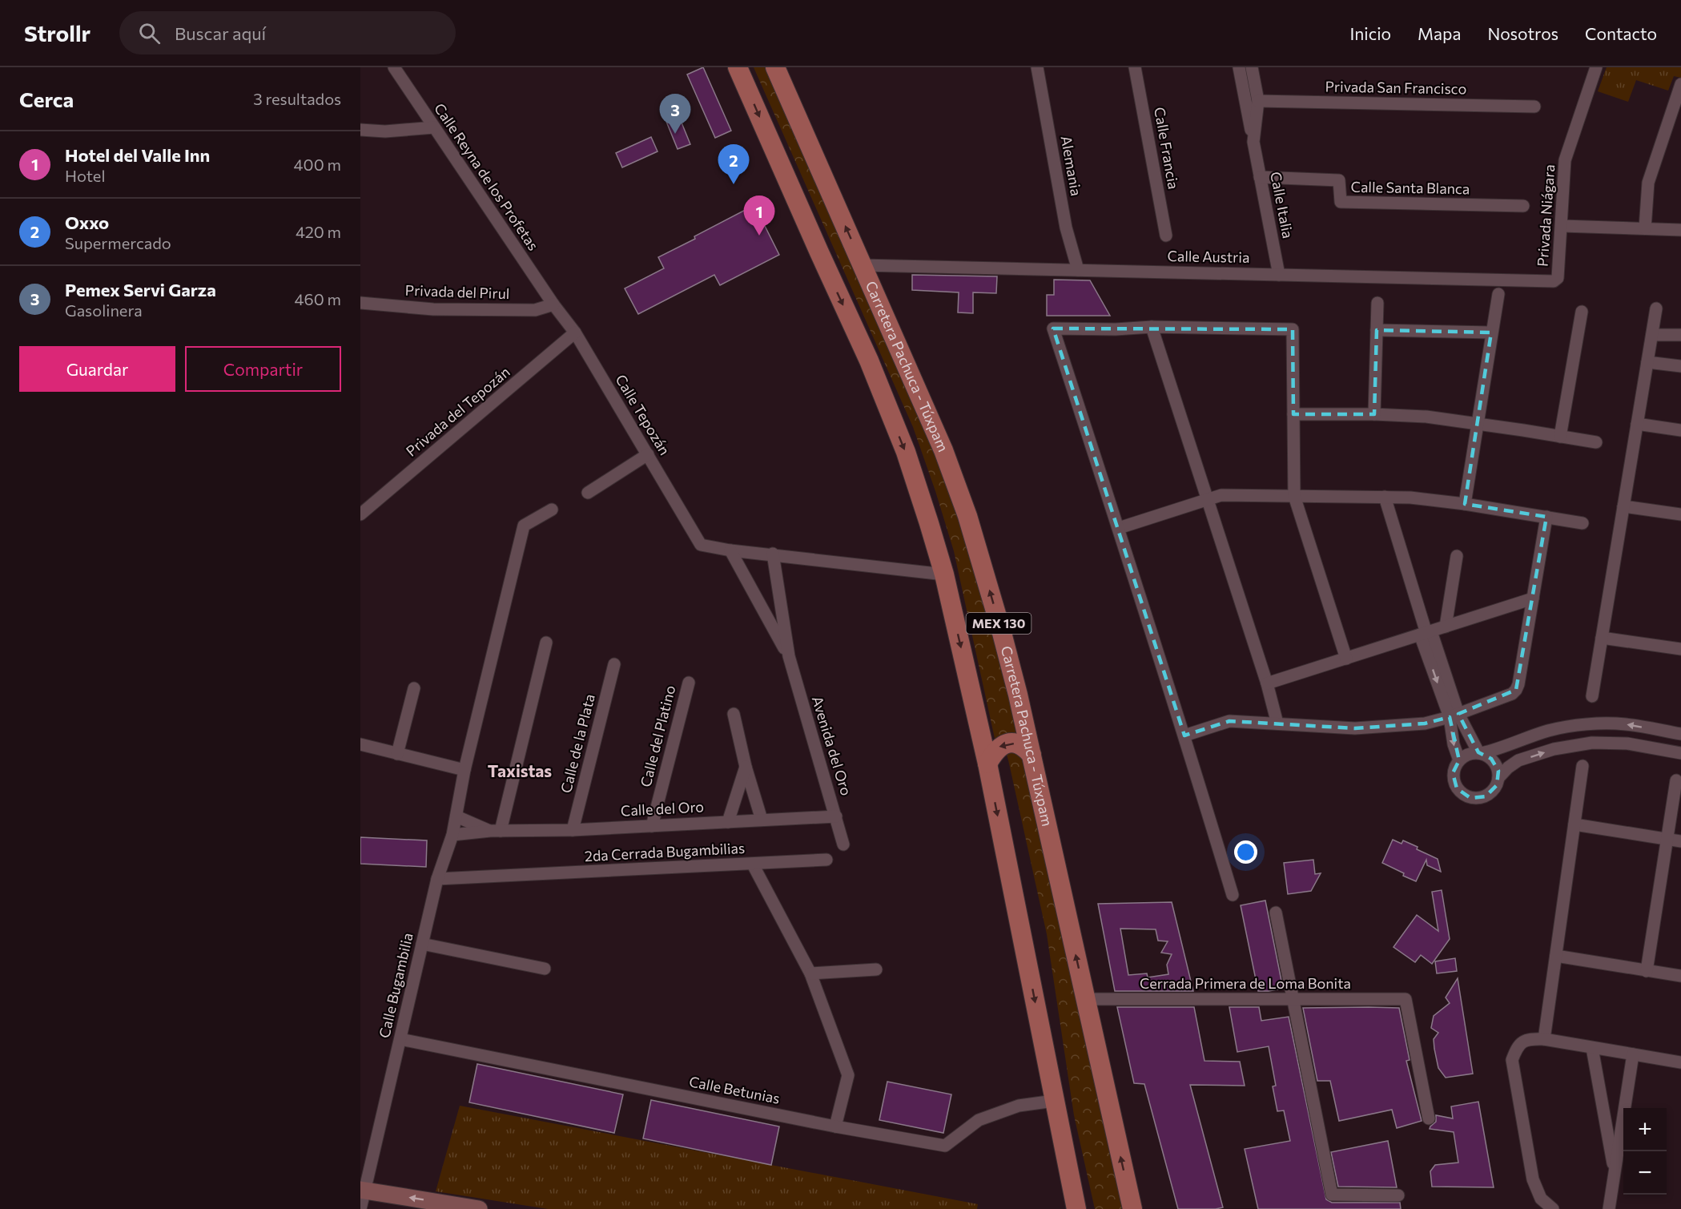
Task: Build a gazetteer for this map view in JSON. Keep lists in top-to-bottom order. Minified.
{"streets":{"main road":["Carretera Pachuca - Túxpam","MEX 130"],"street":["Privada San Francisco","Calle Francia","Alemania","Calle Reyna de los Profetas","Calle Santa Blanca","Calle Italia","Privada Niágara","Calle Austria","Privada del Pirul","Privada del Tepozán","Calle Tepozán","Calle del Platino","Calle de la Plata","Avenida del Oro","Calle del Oro","2da Cerrada Bugambilias","Cerrada Primera de Loma Bonita","Calle Bugambilia","Calle Betunias"]},"crossings":[["Privada San Francisco","Calle Italia"],["Alemania","Calle Austria"],["Calle Reyna de los Profetas","Privada del Pirul"],["Calle Reyna de los Profetas","Calle Tepozán"],["Calle Santa Blanca","Calle Italia"],["Calle Italia","Calle Austria"],["Privada Niágara","Calle Austria"],["Calle Austria","Carretera Pachuca - Túxpam"],["Privada del Pirul","Calle Tepozán"],["Carretera Pachuca - Túxpam","Cerrada Primera de Loma Bonita"],["Privada del Tepozán","Calle Tepozán"],["Calle Tepozán","Avenida del Oro"],["MEX 130","Calle Betunias"],["Calle del Platino","Calle del Oro"],["Calle de la Plata","Calle del Oro"],["Avenida del Oro","Calle del Oro"],["Calle del Oro","Calle Bugambilia"],["2da Cerrada Bugambilias","Calle Bugambilia"],["2da Cerrada Bugambilias","Calle Betunias"],["Calle Bugambilia","Calle Betunias"]],"districts":["Taxistas"],"page":{"header":"Strollr","search":"Buscar aquí","nav":["Inicio","Mapa","Nosotros","Contacto"],"heading":["Cerca","3 resultados"],"pins":["3","2","1"],"list":[{"mark":"1","name":"Hotel del Valle Inn","note":"Hotel","value":"400 m"},{"mark":"2","name":"Oxxo","note":"Supermercado","value":"420 m"},{"mark":"3","name":"Pemex Servi Garza","note":"Gasolinera","value":"460 m"}],"buttons":["Guardar","Compartir"],"map_buttons":["+","−"]}}
